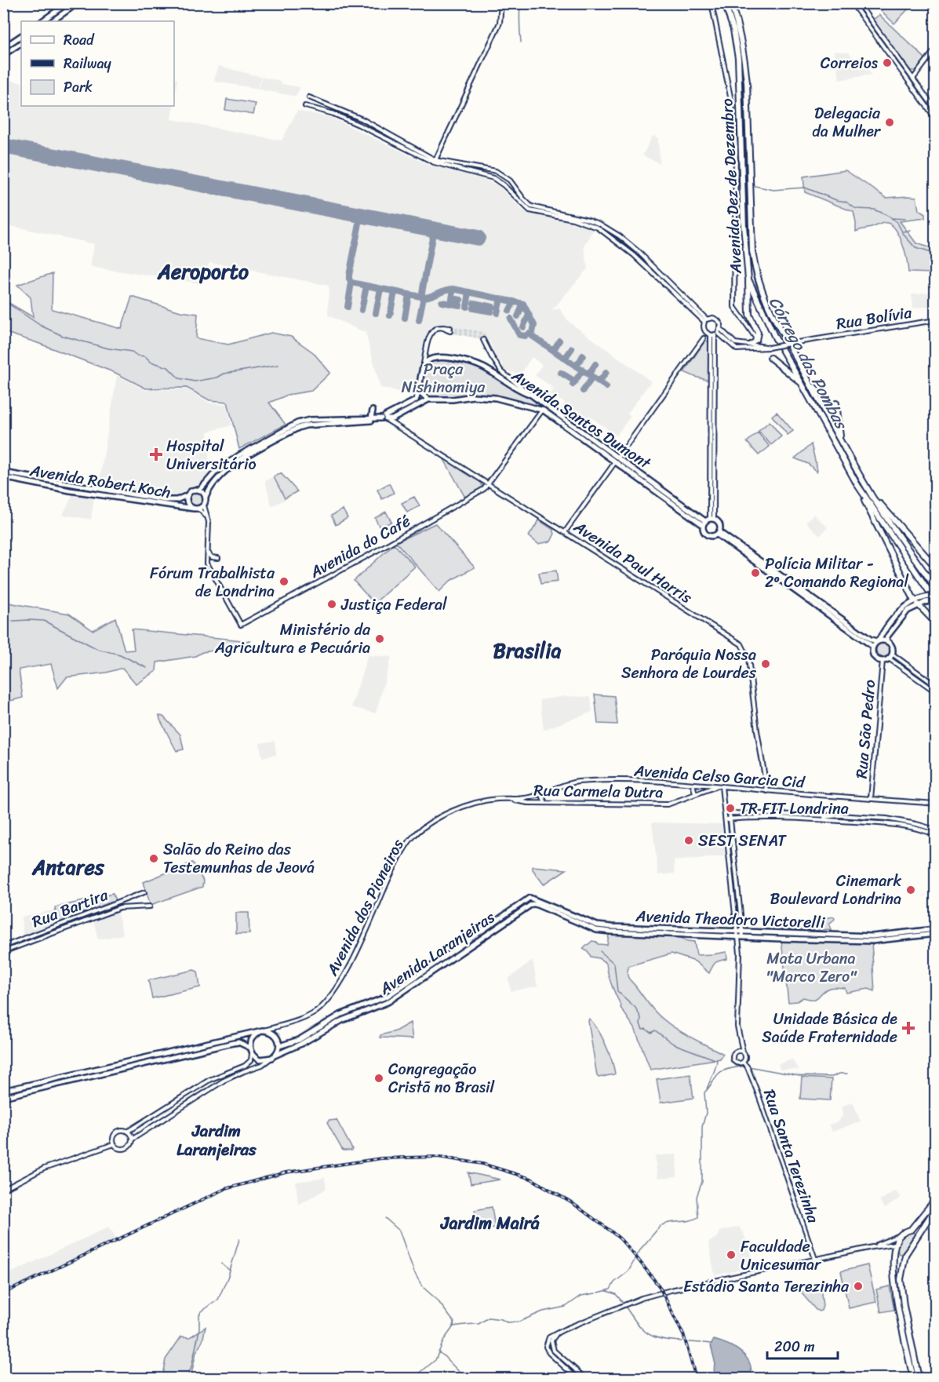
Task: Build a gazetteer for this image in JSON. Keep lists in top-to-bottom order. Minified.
{"streets":{"highway":["Avenida Dez de Dezembro"],"main road":["Avenida Santos Dumont","Avenida Robert Koch","Avenida dos Pioneiros","Avenida Theodoro Victorelli","Avenida Laranjeiras"],"street":["Rua Bolívia","Avenida do Café","Avenida Paul Harris","Rua São Pedro","Avenida Celso Garcia Cid","Rua Carmela Dutra","Rua Bartira","Rua Santa Terezinha"]},"crossings":[["Avenida Santos Dumont","Avenida do Café"],["Avenida Santos Dumont","Avenida Paul Harris"],["Avenida do Café","Avenida Paul Harris"],["Avenida Paul Harris","Avenida Celso Garcia Cid"],["Rua São Pedro","Avenida Celso Garcia Cid"],["Avenida Celso Garcia Cid","Rua Carmela Dutra"],["Avenida Celso Garcia Cid","Avenida dos Pioneiros"],["Rua Carmela Dutra","Avenida dos Pioneiros"],["Avenida dos Pioneiros","Avenida Laranjeiras"],["Avenida Theodoro Victorelli","Avenida Laranjeiras"]],"districts":["Aeroporto","Brasilia","Antares","Jardim Laranjeiras","Jardim Mairá"],"water":["Córrego das Pombas"],"parks":["Praça Nishinomiya","Mata Urbana \"Marco Zero\""],"places":{"other":["Correios","Delegacia da Mulher","Polícia Militar - 2º Comando Regional","Fórum Trabalhista de Londrina","Justiça Federal","Ministério da Agricultura e Pecuária","Paróquia Nossa Senhora de Lourdes","TR FIT Londrina","SEST SENAT","Salão do Reino das Testemunhas de Jeová","Cinemark Boulevard Londrina","Congregação Cristã no Brasil","Faculdade Unicesumar","Estádio Santa Terezinha"],"health":["Hospital Universitário","Unidade Básica de Saúde Fraternidade"]},"legend":["Road","Railway","Park"],"scale_bar":"200 m"}
